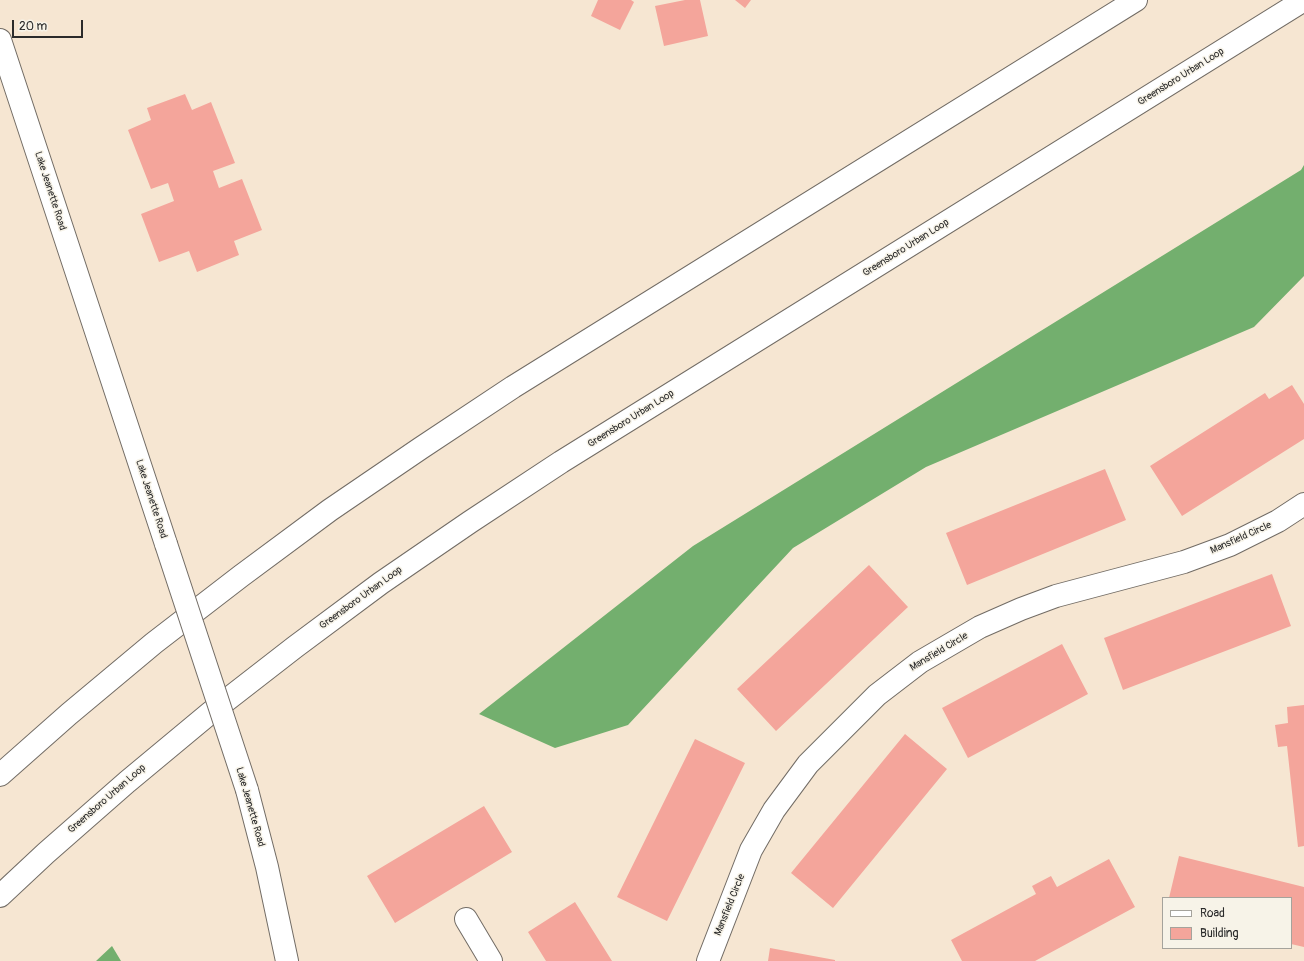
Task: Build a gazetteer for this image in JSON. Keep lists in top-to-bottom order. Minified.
{"streets":{"main road":["Greensboro Urban Loop","Lake Jeanette Road","Mansfield Circle"]},"legend":["Road","Building"],"scale_bar":"20 m"}
